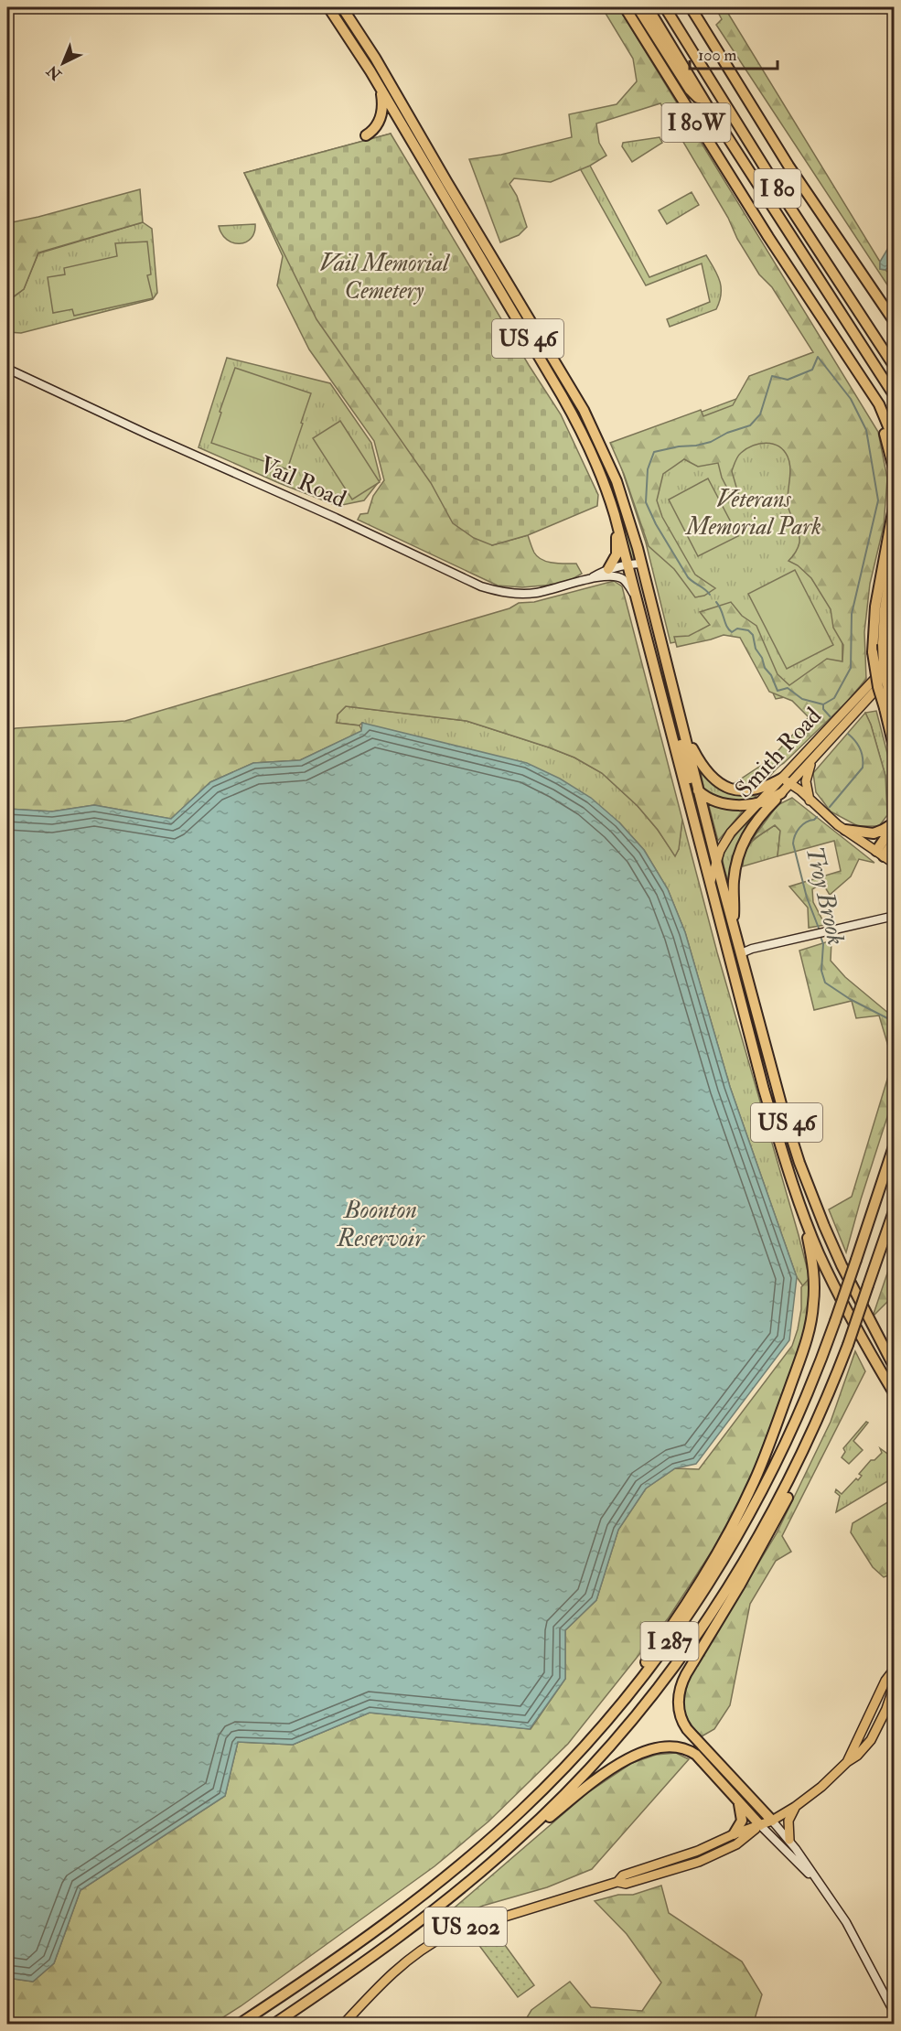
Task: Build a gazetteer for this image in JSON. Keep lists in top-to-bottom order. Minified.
{"streets":{"highway":["I 80W","I 80","US 46","I 287"],"main road":["Smith Road","US 202"],"street":["Vail Road"]},"crossings":[["US 46","Vail Road"],["US 46","Smith Road"]],"water":["Troy Brook","Boonton Reservoir"],"parks":["Vail Memorial Cemetery","Veterans Memorial Park"],"scale_bar":"100 m","north":"bottom left"}
